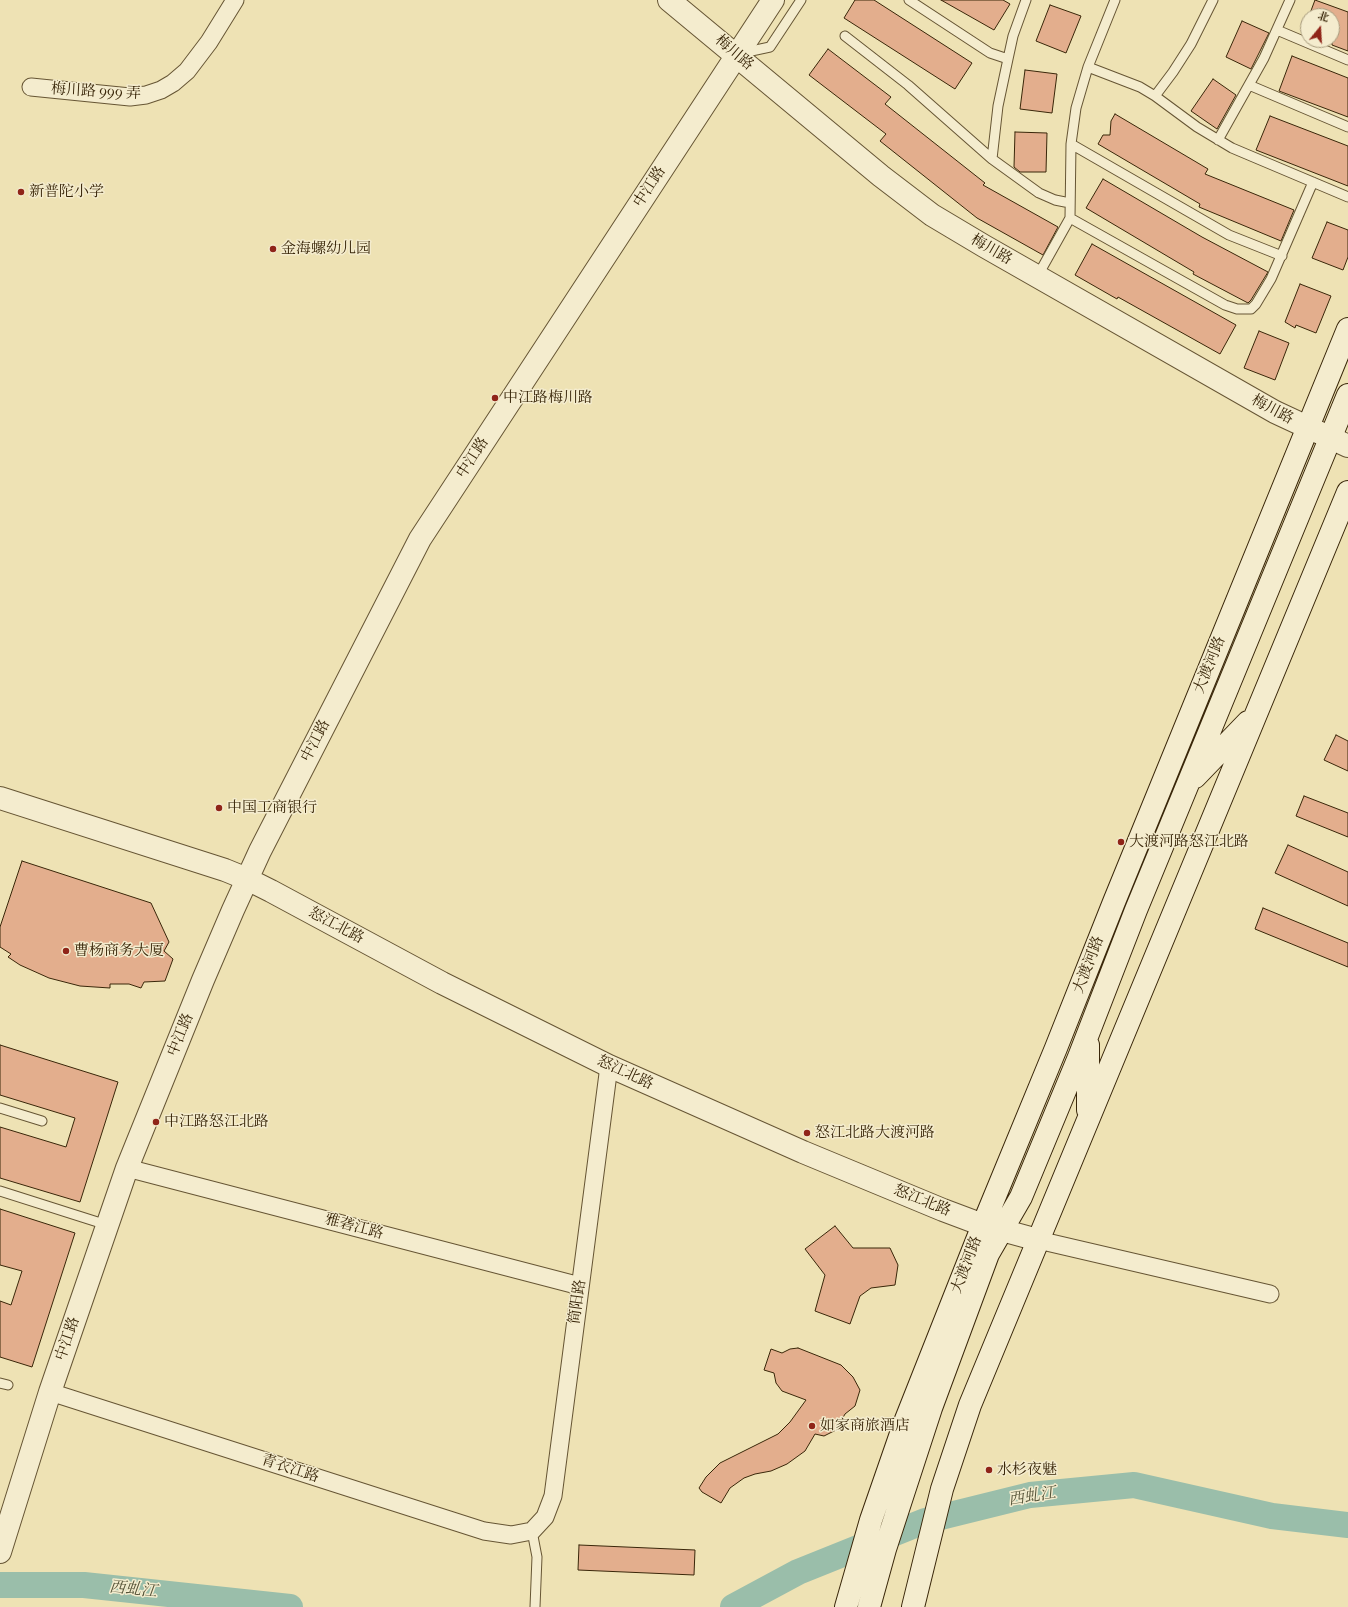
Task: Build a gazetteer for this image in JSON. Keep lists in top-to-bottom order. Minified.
{"streets":{"main road":["梅川路","中江路","大渡河路","怒江北路"],"street":["梅川路 999 弄","雅砻江路","简阳路","青衣江路"]},"crossings":[["梅川路","中江路"],["梅川路","大渡河路"],["中江路","怒江北路"],["中江路","雅砻江路"],["中江路","青衣江路"],["大渡河路","怒江北路"],["怒江北路","简阳路"],["雅砻江路","简阳路"],["简阳路","青衣江路"]],"water":["西虬江"],"places":["新普陀小学","金海螺幼儿园","中江路梅川路","中国工商银行","大渡河路怒江北路","曹杨商务大厦","中江路怒江北路","怒江北路大渡河路","如家商旅酒店","水杉夜魅"],"north":"top"}
